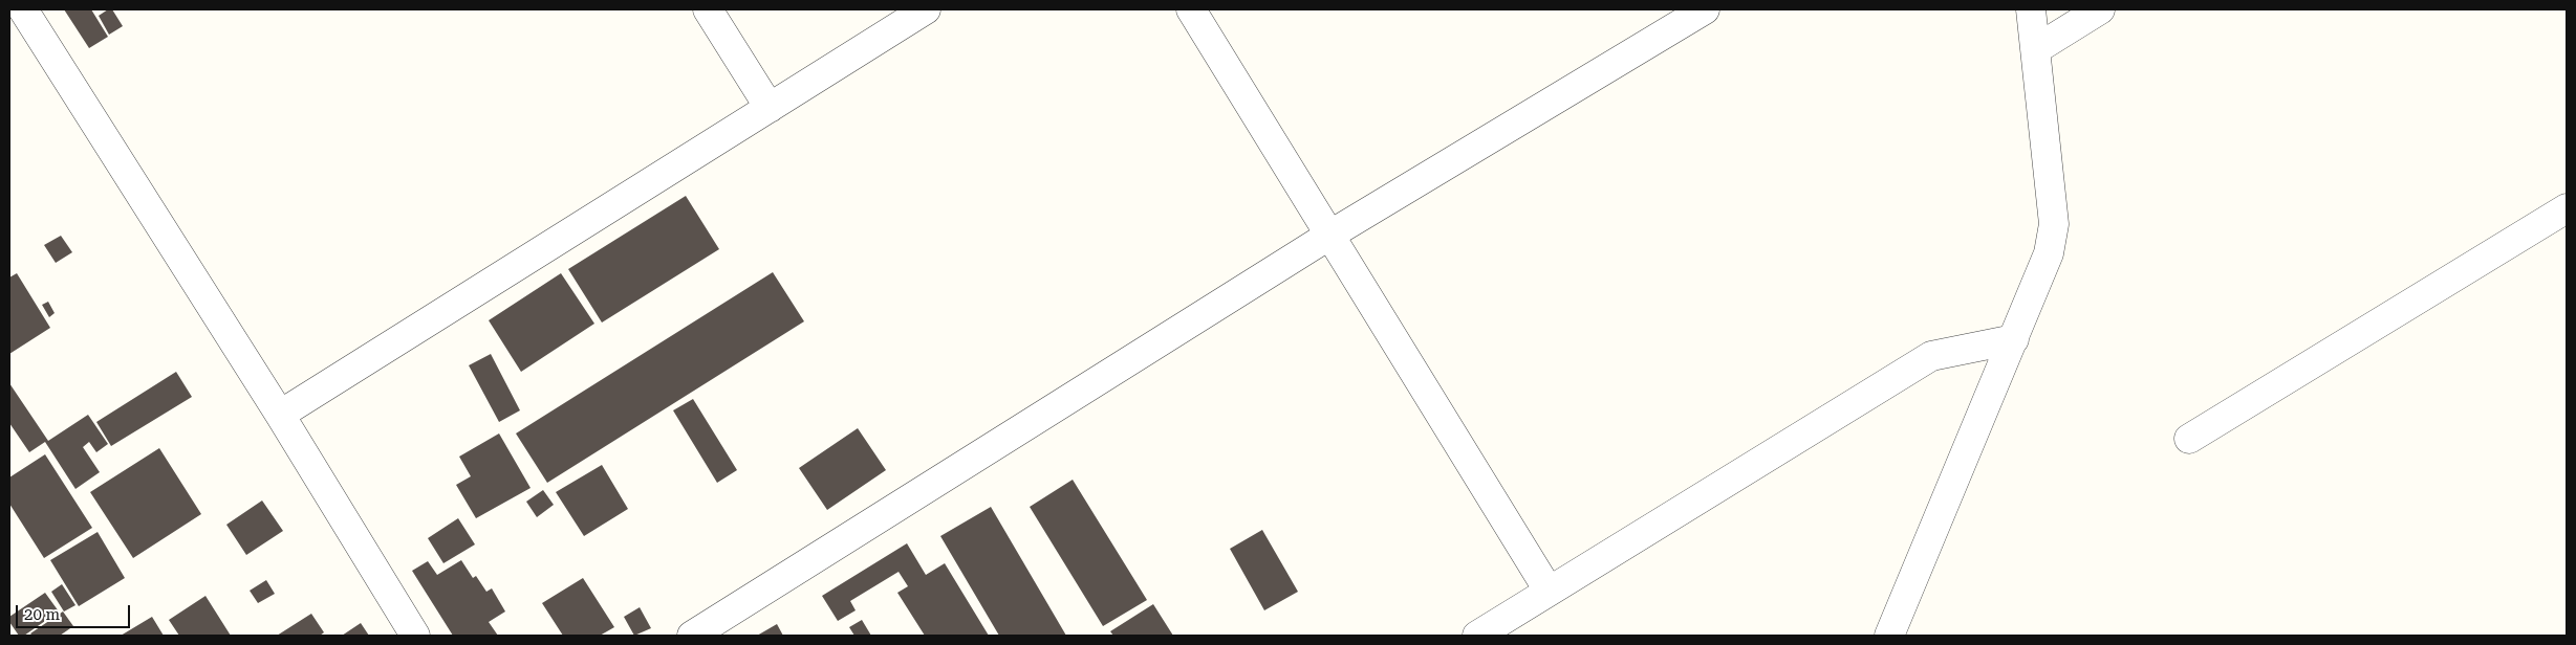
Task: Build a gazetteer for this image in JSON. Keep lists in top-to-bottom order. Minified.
{"scale_bar":"20 m"}
